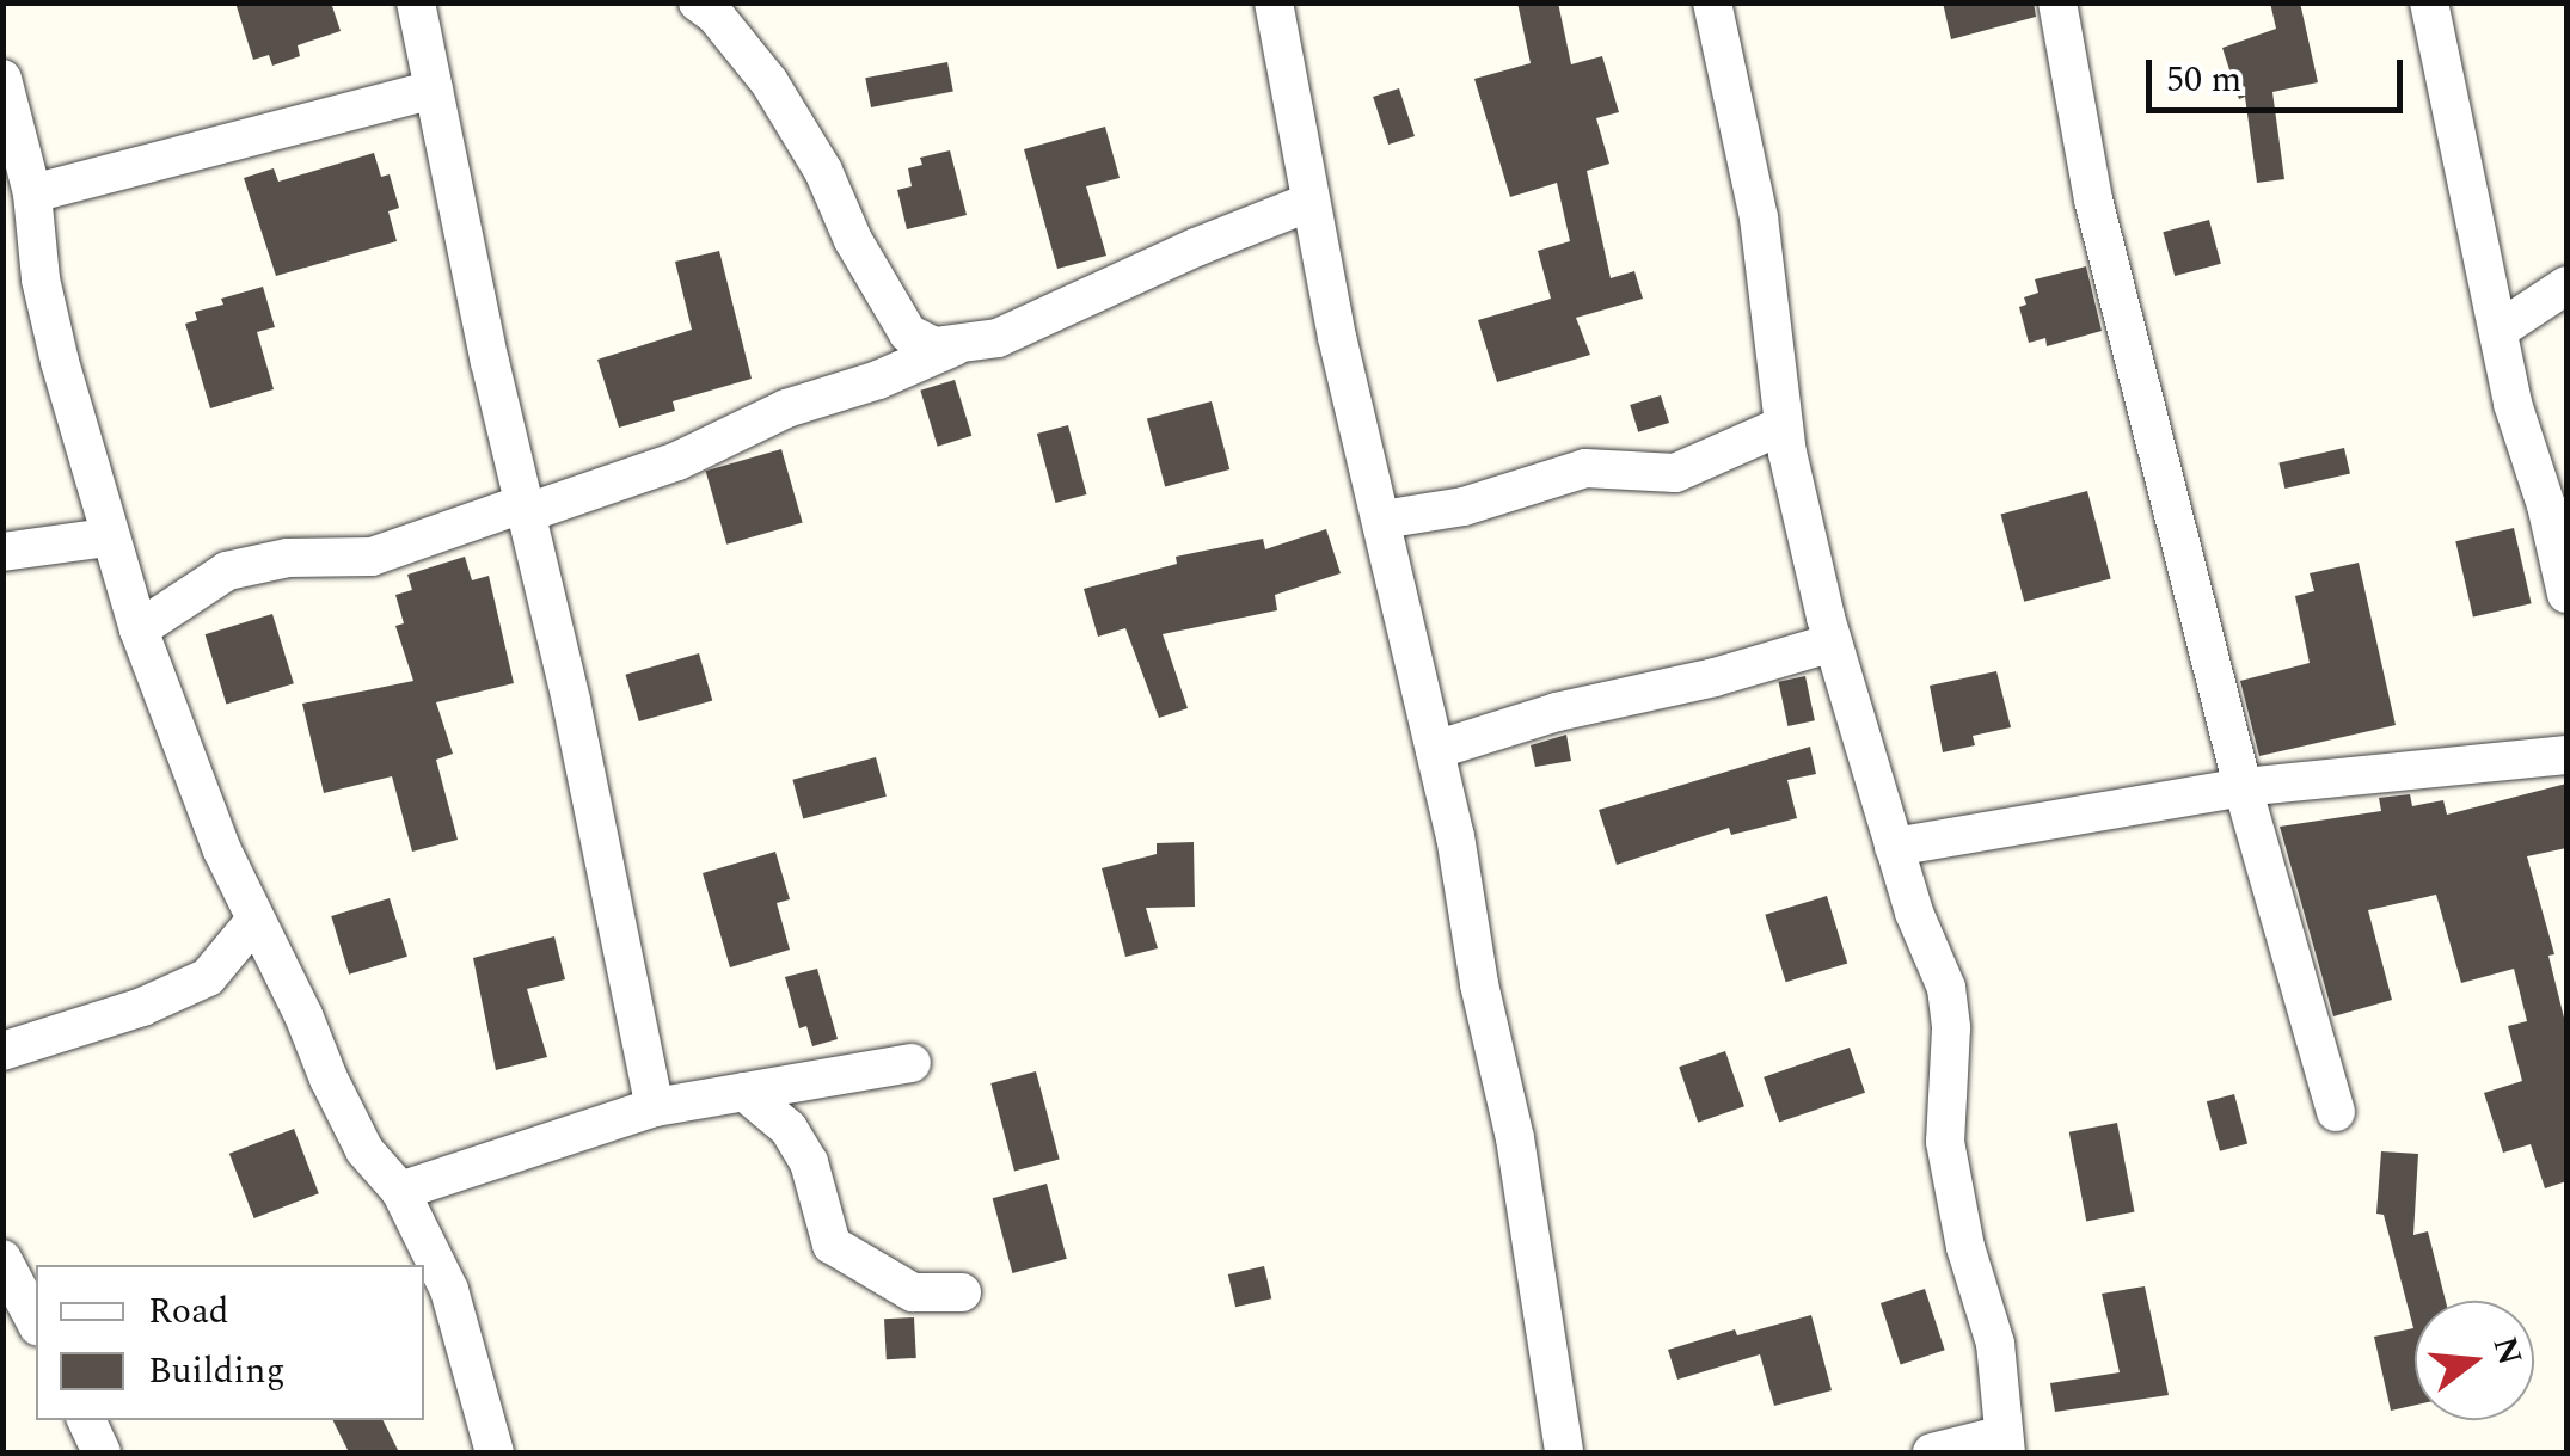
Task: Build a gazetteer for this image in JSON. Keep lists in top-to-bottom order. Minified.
{"legend":["Road","Building"],"scale_bar":"50 m","north":"right"}
